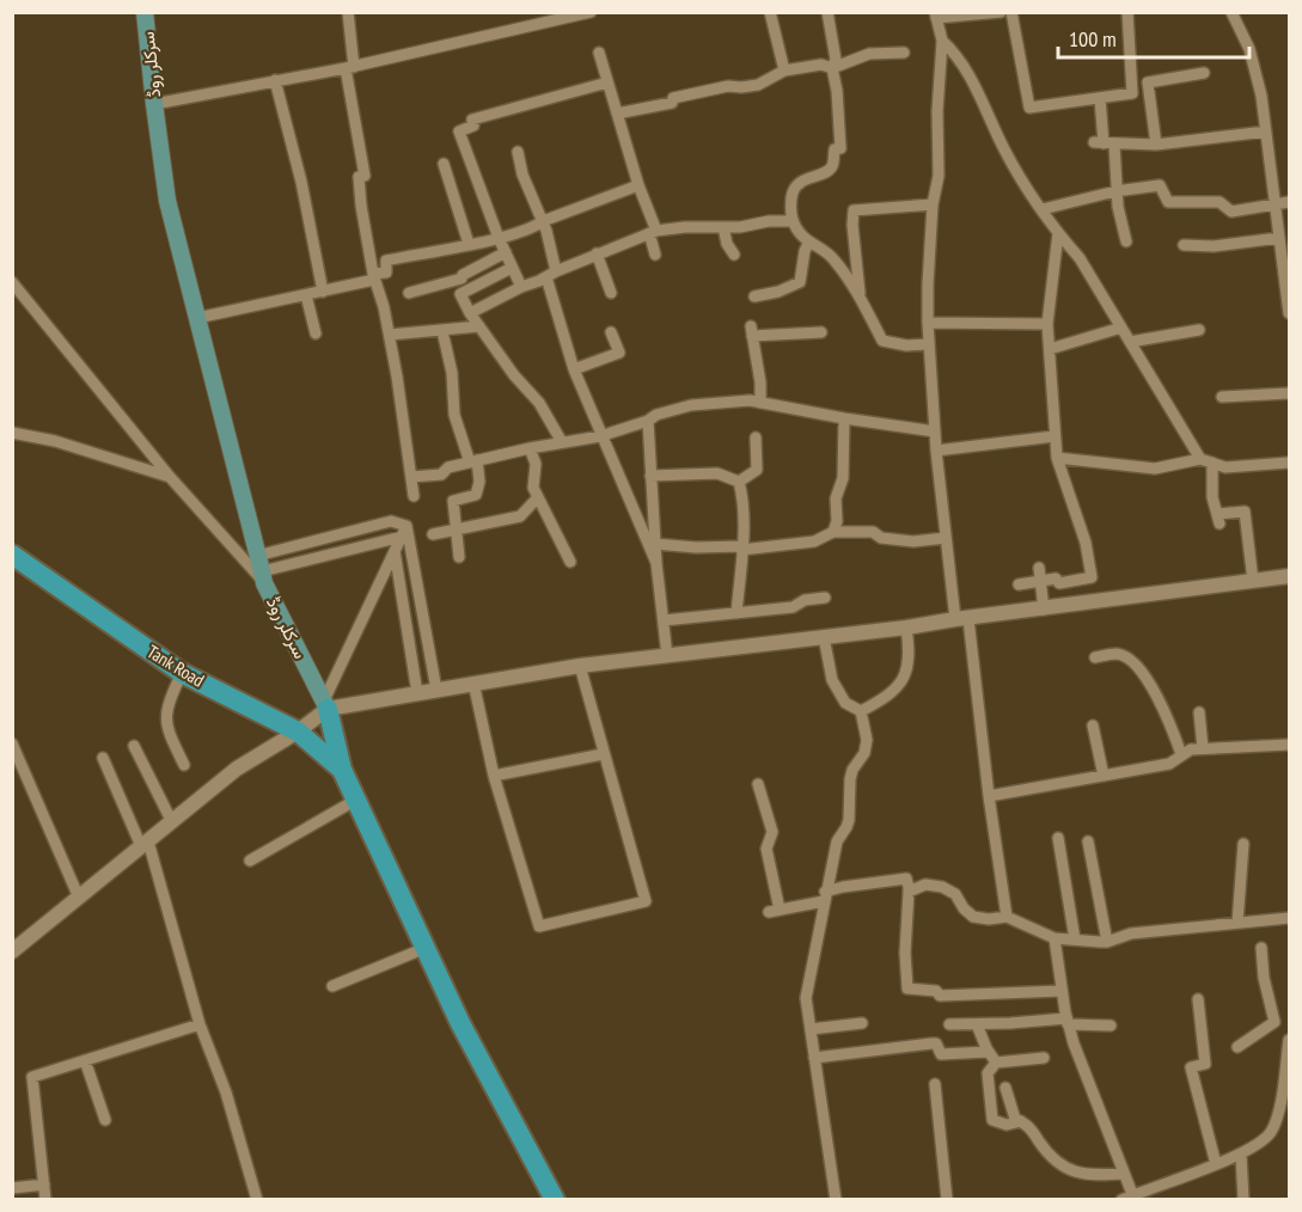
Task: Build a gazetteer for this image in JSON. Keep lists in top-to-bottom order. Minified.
{"streets":{"highway":["سرکلر روڈ","Tank Road"]},"crossings":[["سرکلر روڈ","Tank Road"]],"scale_bar":"100 m"}
